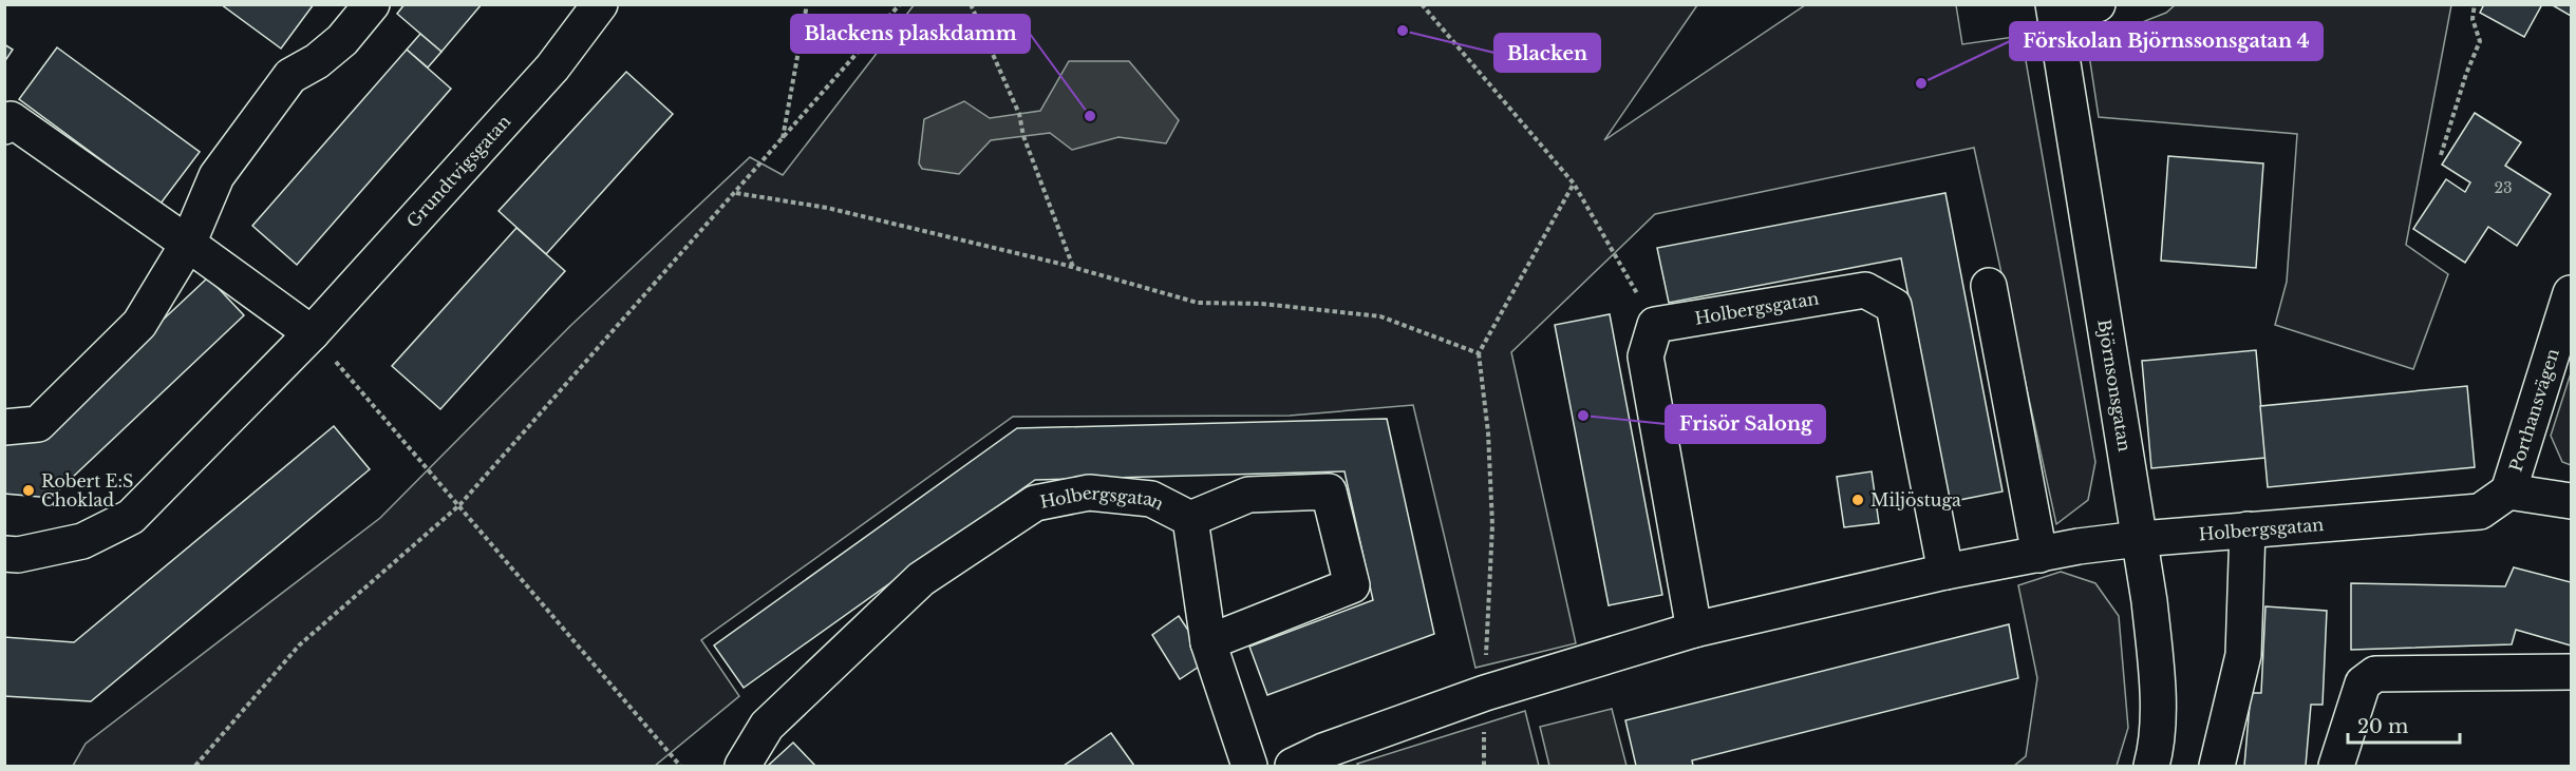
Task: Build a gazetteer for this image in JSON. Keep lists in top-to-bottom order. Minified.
{"streets":{"street":["Grundtvigsgatan","Holbergsgatan","Björnsonsgatan","Porthansvägen"]},"crossings":[["Holbergsgatan","Björnsonsgatan"],["Holbergsgatan","Porthansvägen"]],"places":["Blacken","Förskolan Björnssonsgatan 4","Blackens plaskdamm","Frisör Salong","Robert E:S Choklad","Miljöstuga"],"house_numbers":["23"],"scale_bar":"20 m"}
